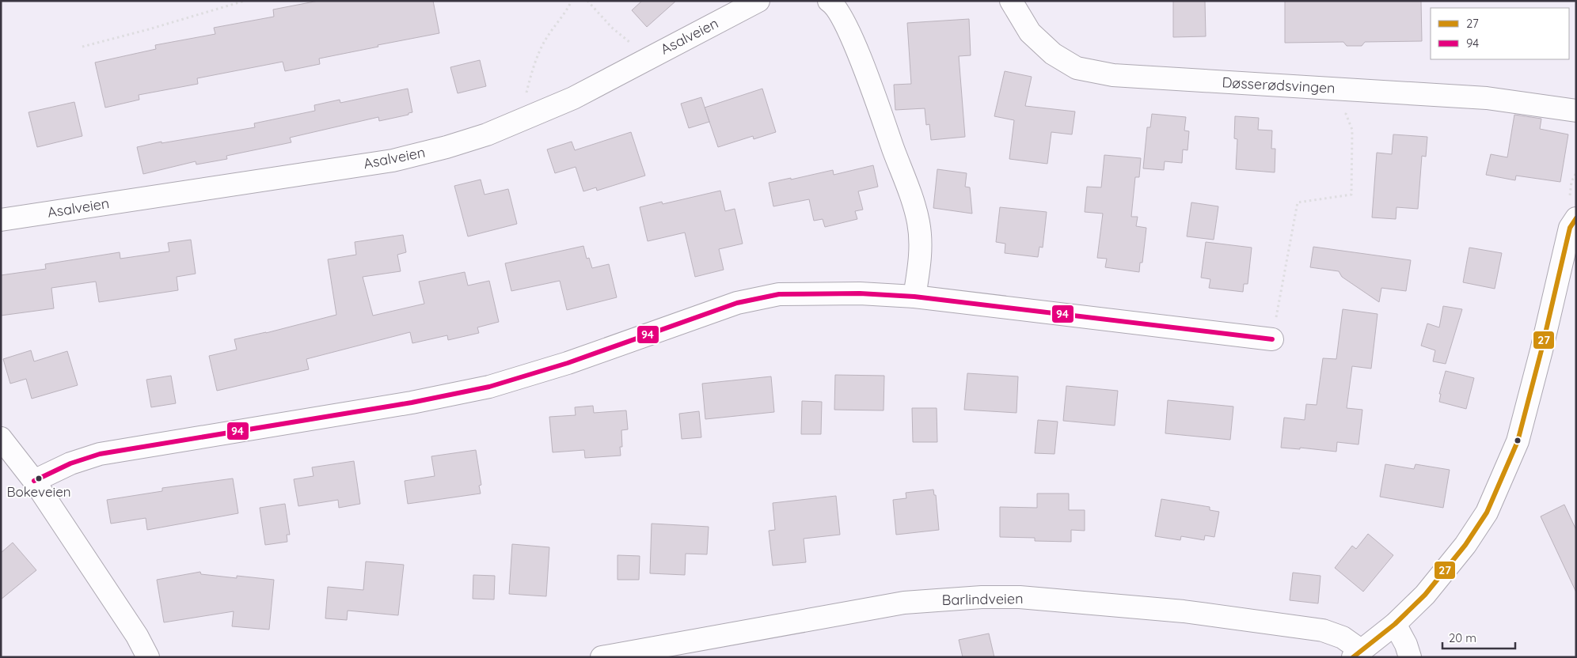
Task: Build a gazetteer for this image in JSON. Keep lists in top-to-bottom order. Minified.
{"streets":{"street":["Asalveien","Døsserødsvingen","Barlindveien"]},"places":["Bokeveien"],"lines":["transit line 27","transit line 94"],"legend":["27","94"],"scale_bar":"20 m"}
